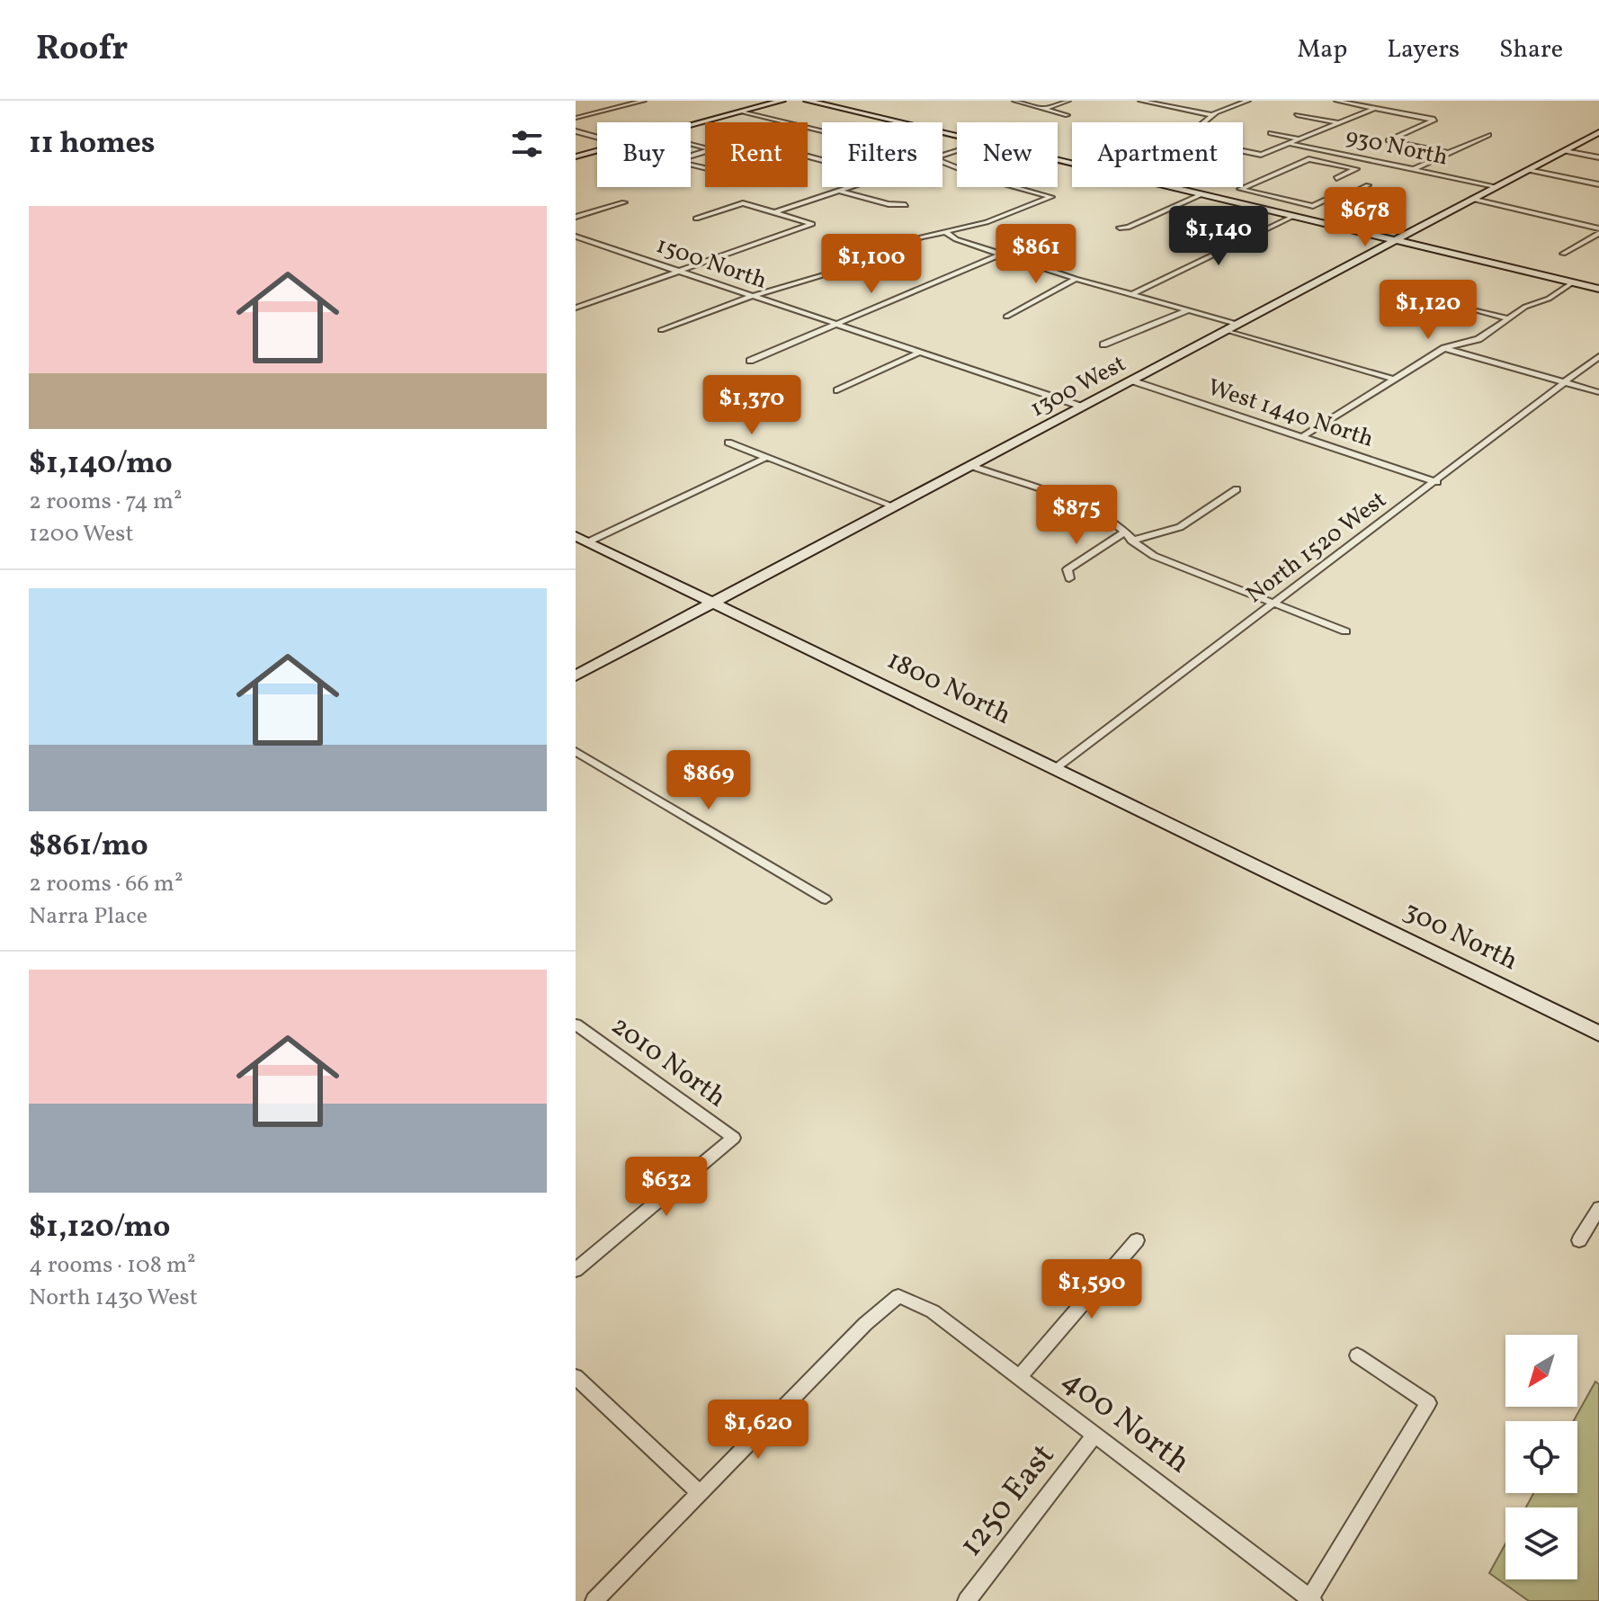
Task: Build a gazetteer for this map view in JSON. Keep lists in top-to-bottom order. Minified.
{"streets":{"street":["930 North","1500 North","1300 West","West 1440 North","North 1520 West","1800 North","300 North","2010 North","400 North","1250 East"]},"crossings":[["930 North","1300 West"],["1500 North","1300 West"],["1300 West","West 1440 North"],["1300 West","1800 North"],["West 1440 North","North 1520 West"],["North 1520 West","1800 North"],["1800 North","300 North"],["400 North","1250 East"]],"north":"bottom left","page":{"header":"Roofr","nav":["Map","Layers","Share"],"heading":"11 homes","chip":["Buy","Rent","Filters","New","Apartment"],"list":[{"name":"$1,140/mo","note":"2 rooms · 74 m² · 1200 West"},{"name":"$861/mo","note":"2 rooms · 66 m² · Narra Place"},{"name":"$1,120/mo","note":"4 rooms · 108 m² · North 1430 West"}],"price":["$678","$1,140","$861","$1,100","$1,120","$1,370","$875","$869","$632","$1,590","$1,620"]}}
